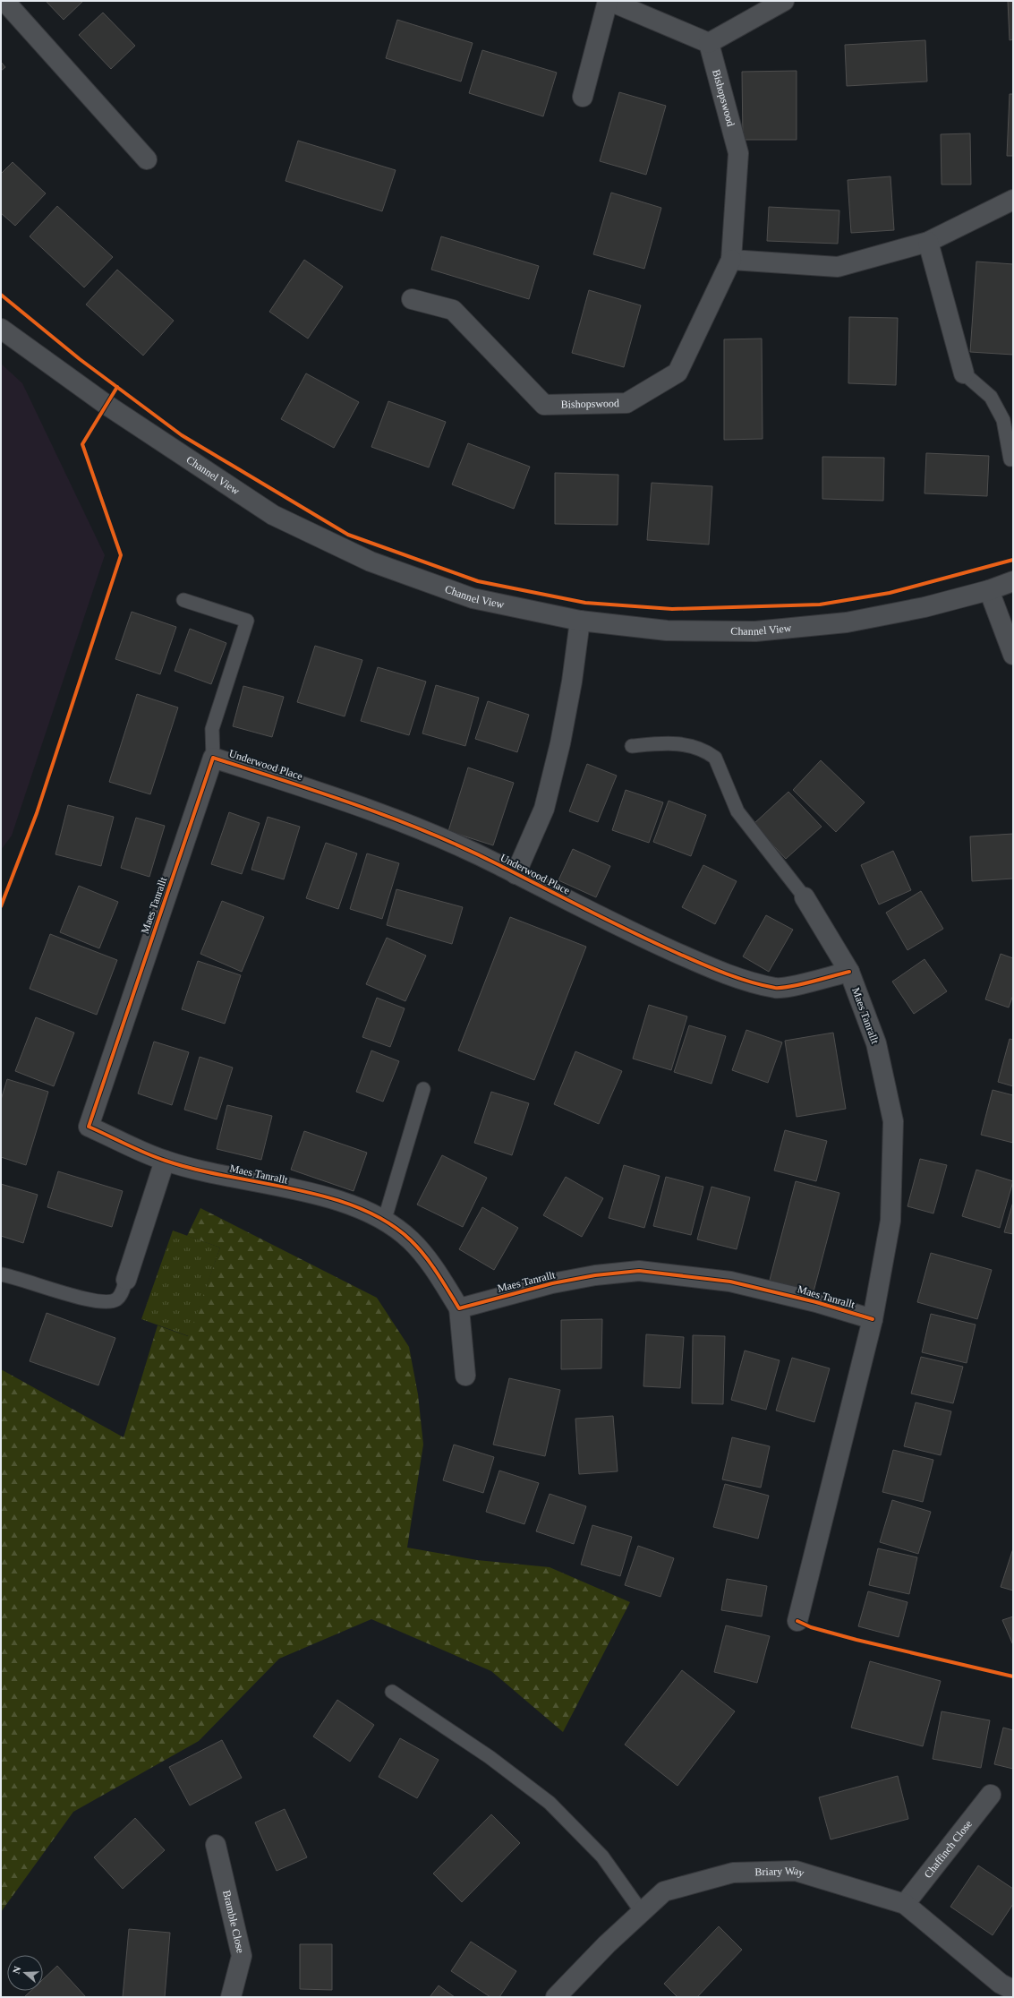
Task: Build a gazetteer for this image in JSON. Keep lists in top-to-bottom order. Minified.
{"streets":{"street":["Bishopswood","Channel View","Underwood Place","Maes Tanrallt","Chaffinch Close","Briary Way","Bramble Close"]},"crossings":[["Underwood Place","Maes Tanrallt"],["Chaffinch Close","Briary Way"]],"north":"left"}
